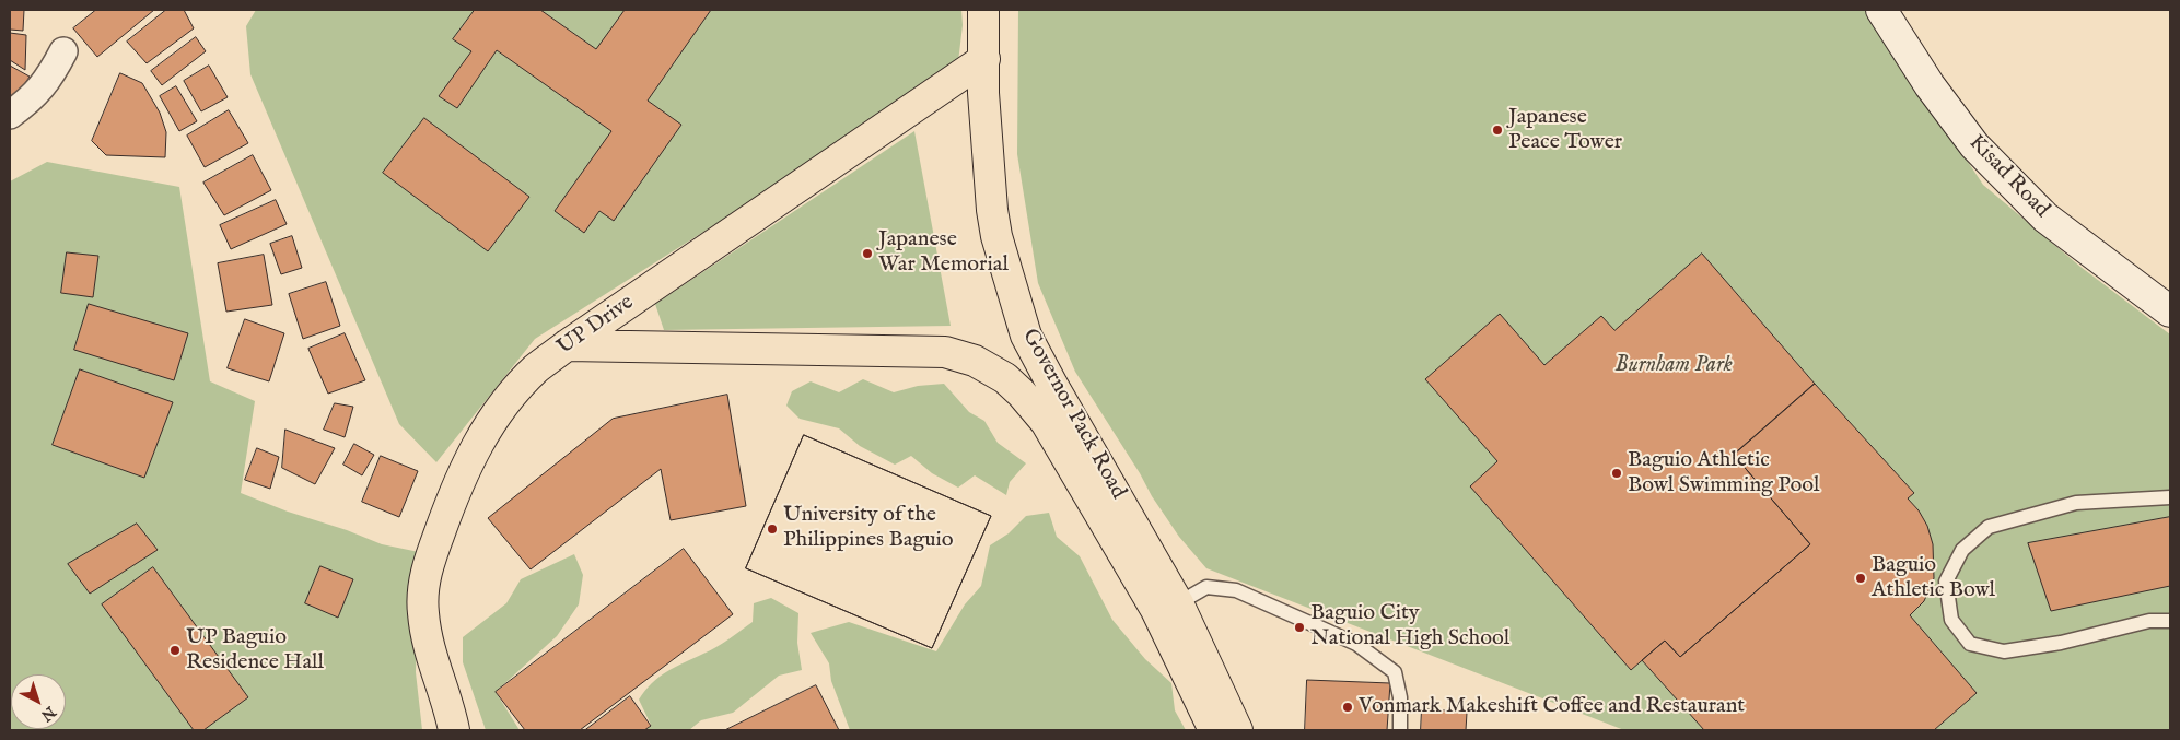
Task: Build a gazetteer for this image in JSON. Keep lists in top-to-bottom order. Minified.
{"streets":{"highway":["UP Drive","Governor Pack Road"],"main road":["Kisad Road"]},"crossings":[["UP Drive","Governor Pack Road"]],"parks":["Burnham Park"],"places":["Japanese Peace Tower","Japanese War Memorial","Baguio Athletic Bowl Swimming Pool","University of the Philippines Baguio","Baguio Athletic Bowl","Baguio City National High School","UP Baguio Residence Hall","Vonmark Makeshift Coffee and Restaurant"],"north":"bottom right"}
